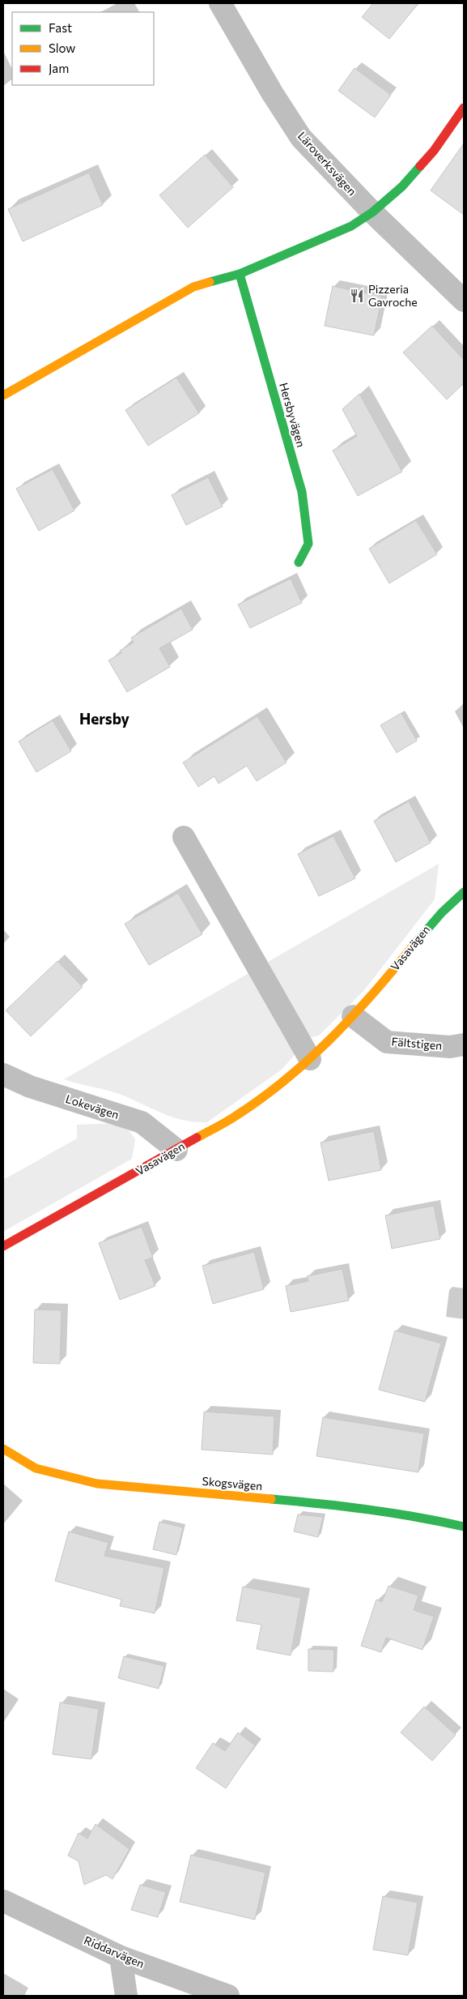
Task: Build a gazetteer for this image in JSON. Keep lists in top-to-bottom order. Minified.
{"streets":{"street":["Läroverksvägen","Hersbyvägen","Vasavägen","Fältstigen","Lokevägen","Skogsvägen","Riddarvägen"]},"crossings":[["Vasavägen","Fältstigen"],["Vasavägen","Lokevägen"]],"districts":["Hersby"],"places":{"restaurant":["Pizzeria Gavroche"]},"legend":["Fast","Slow","Jam"]}
